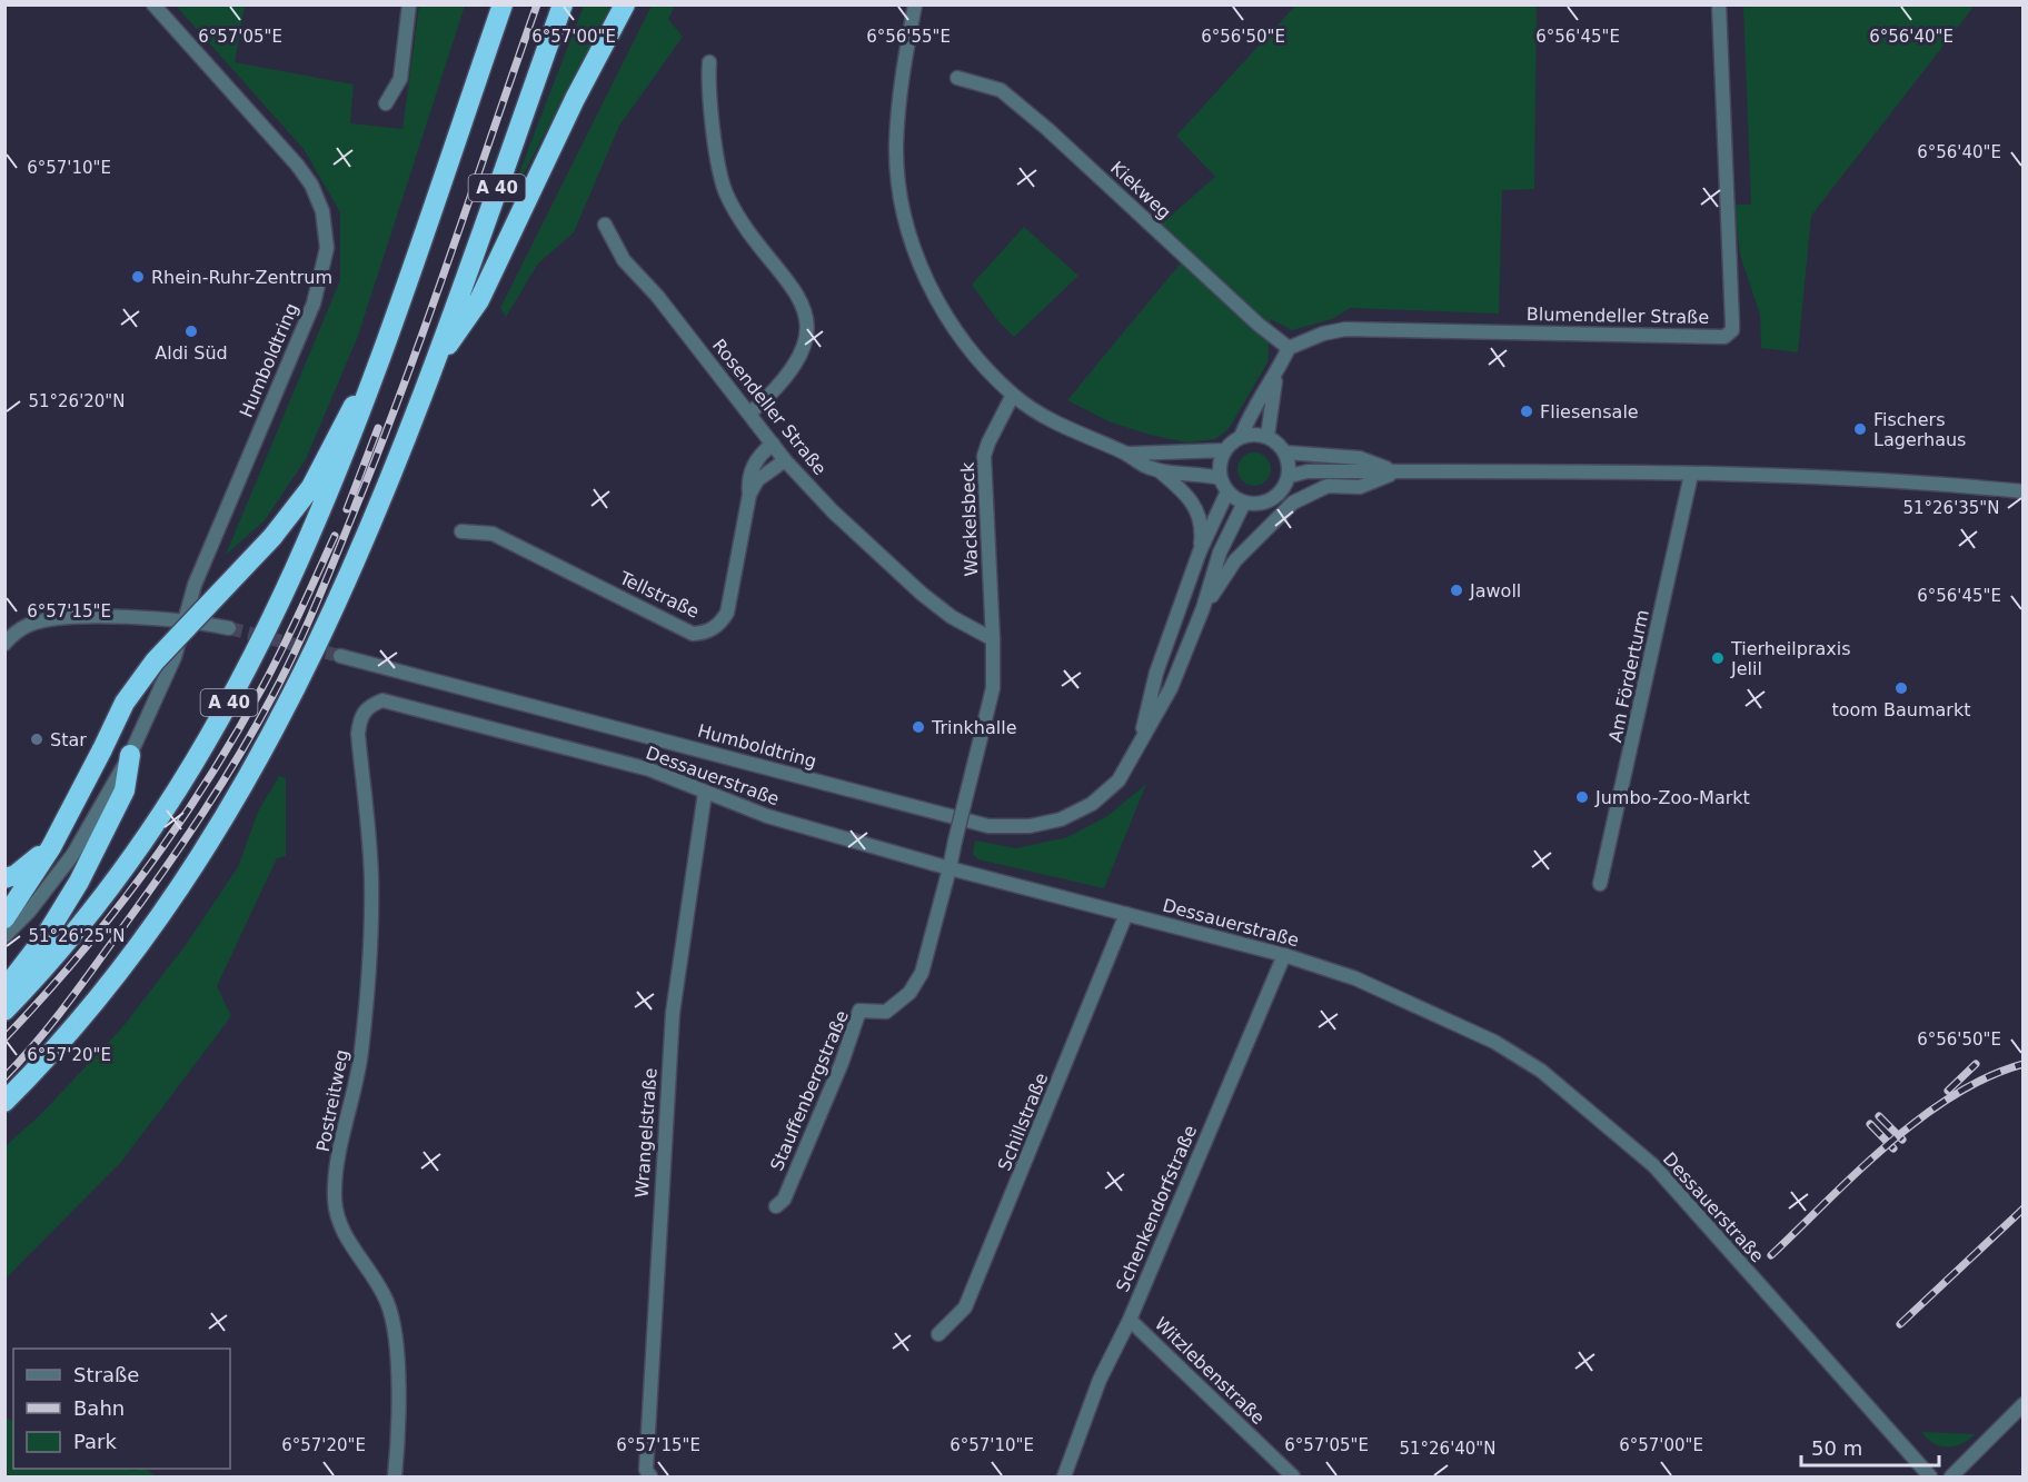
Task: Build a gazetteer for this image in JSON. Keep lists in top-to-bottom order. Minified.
{"streets":{"highway":["A 40"],"street":["Kiekweg","Blumendeller Straße","Humboldtring","Rosendeller Straße","Wackelsbeck","Tellstraße","Am Förderturm","Dessauerstraße","Stauffenbergstraße","Postreitweg","Schillstraße","Wrangelstraße","Schenkendorfstraße","Witzlebenstraße"]},"crossings":[["Kiekweg","Blumendeller Straße"],["Rosendeller Straße","Wackelsbeck"],["Rosendeller Straße","Tellstraße"],["Wackelsbeck","Dessauerstraße"],["Wackelsbeck","Stauffenbergstraße"],["Dessauerstraße","Stauffenbergstraße"],["Dessauerstraße","Postreitweg"],["Dessauerstraße","Schillstraße"],["Dessauerstraße","Wrangelstraße"],["Dessauerstraße","Schenkendorfstraße"],["Schenkendorfstraße","Witzlebenstraße"]],"places":["Rhein-Ruhr-Zentrum","Aldi Süd","Fliesensale","Fischers Lagerhaus","Jawoll","Tierheilpraxis Jelil","toom Baumarkt","Trinkhalle","Star","Jumbo-Zoo-Markt"],"legend":["Straße","Bahn","Park"],"scale_bar":"50 m","coordinates":["6°56'40\"E","6°57'05\"E","6°57'00\"E","6°56'55\"E","6°56'50\"E","6°56'45\"E","6°57'10\"E","51°26'20\"N","51°26'35\"N","6°57'15\"E","51°26'25\"N","6°57'20\"E","51°26'40\"N"]}
